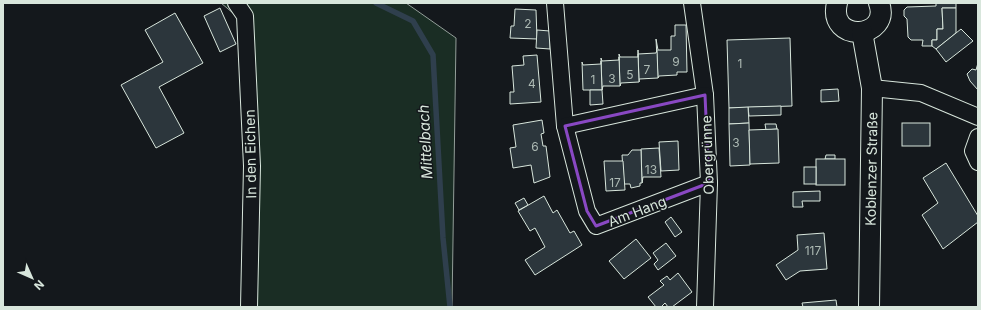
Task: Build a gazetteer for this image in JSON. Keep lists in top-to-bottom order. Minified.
{"streets":{"street":["In den Eichen","Obergrünne","Koblenzer Straße","Am Hang"]},"crossings":[["Obergrünne","Am Hang"]],"water":["Mittelbach"],"house_numbers":["2","9","1","7","5","3","1","4","3","6","13","17","117"],"north":"bottom right"}
